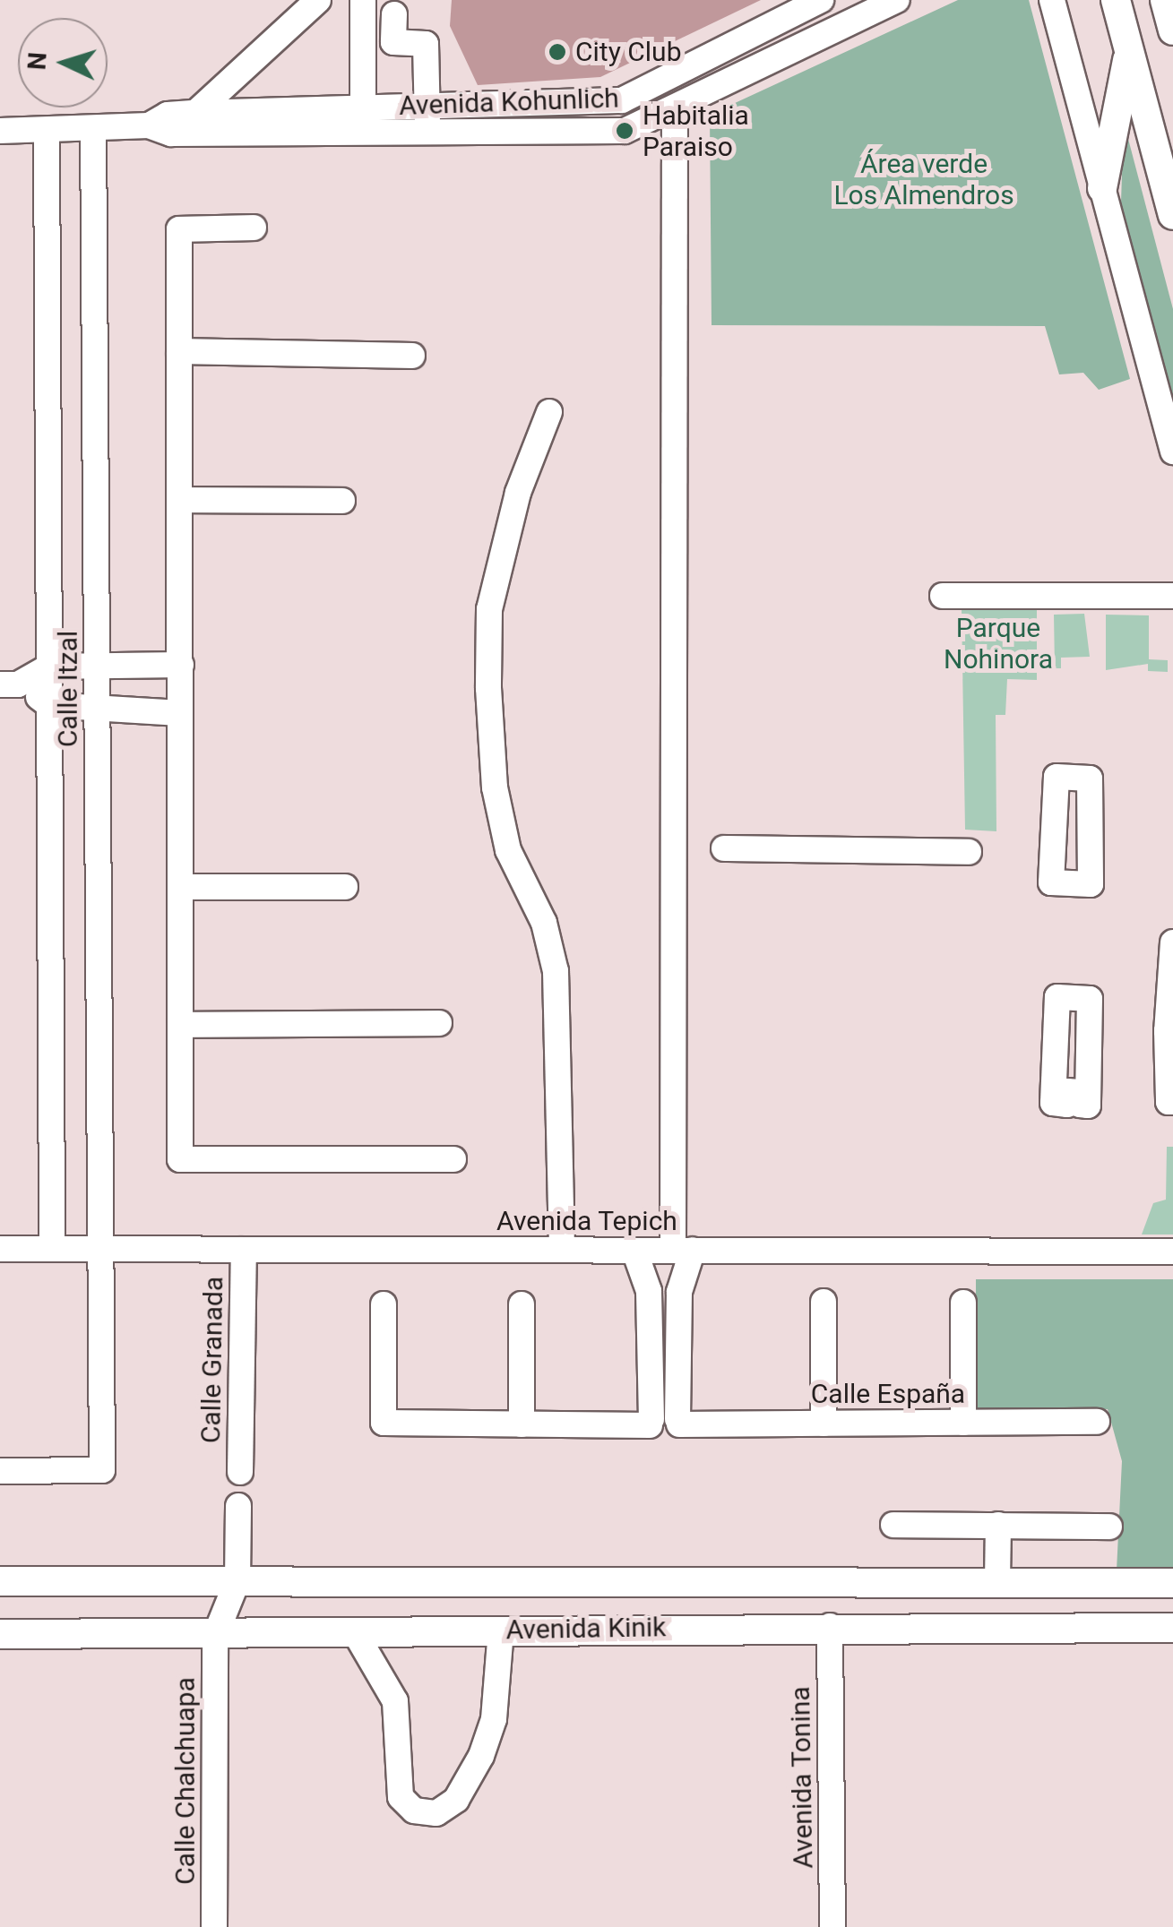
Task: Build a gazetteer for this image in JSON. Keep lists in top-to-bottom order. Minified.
{"streets":{"main road":["Avenida Kinik"],"street":["Avenida Kohunlich","Calle Itzal","Avenida Tepich","Calle Granada","Calle España","Avenida Tonina","Calle Chalchuapa"]},"crossings":[["Avenida Kohunlich","Calle Itzal"],["Calle Itzal","Avenida Tepich"],["Avenida Tepich","Calle Granada"],["Avenida Kinik","Avenida Tonina"],["Avenida Kinik","Calle Chalchuapa"]],"parks":["Área verde Los Almendros","Parque Nohinora"],"places":["City Club","Habitalia Paraiso"],"north":"left"}
